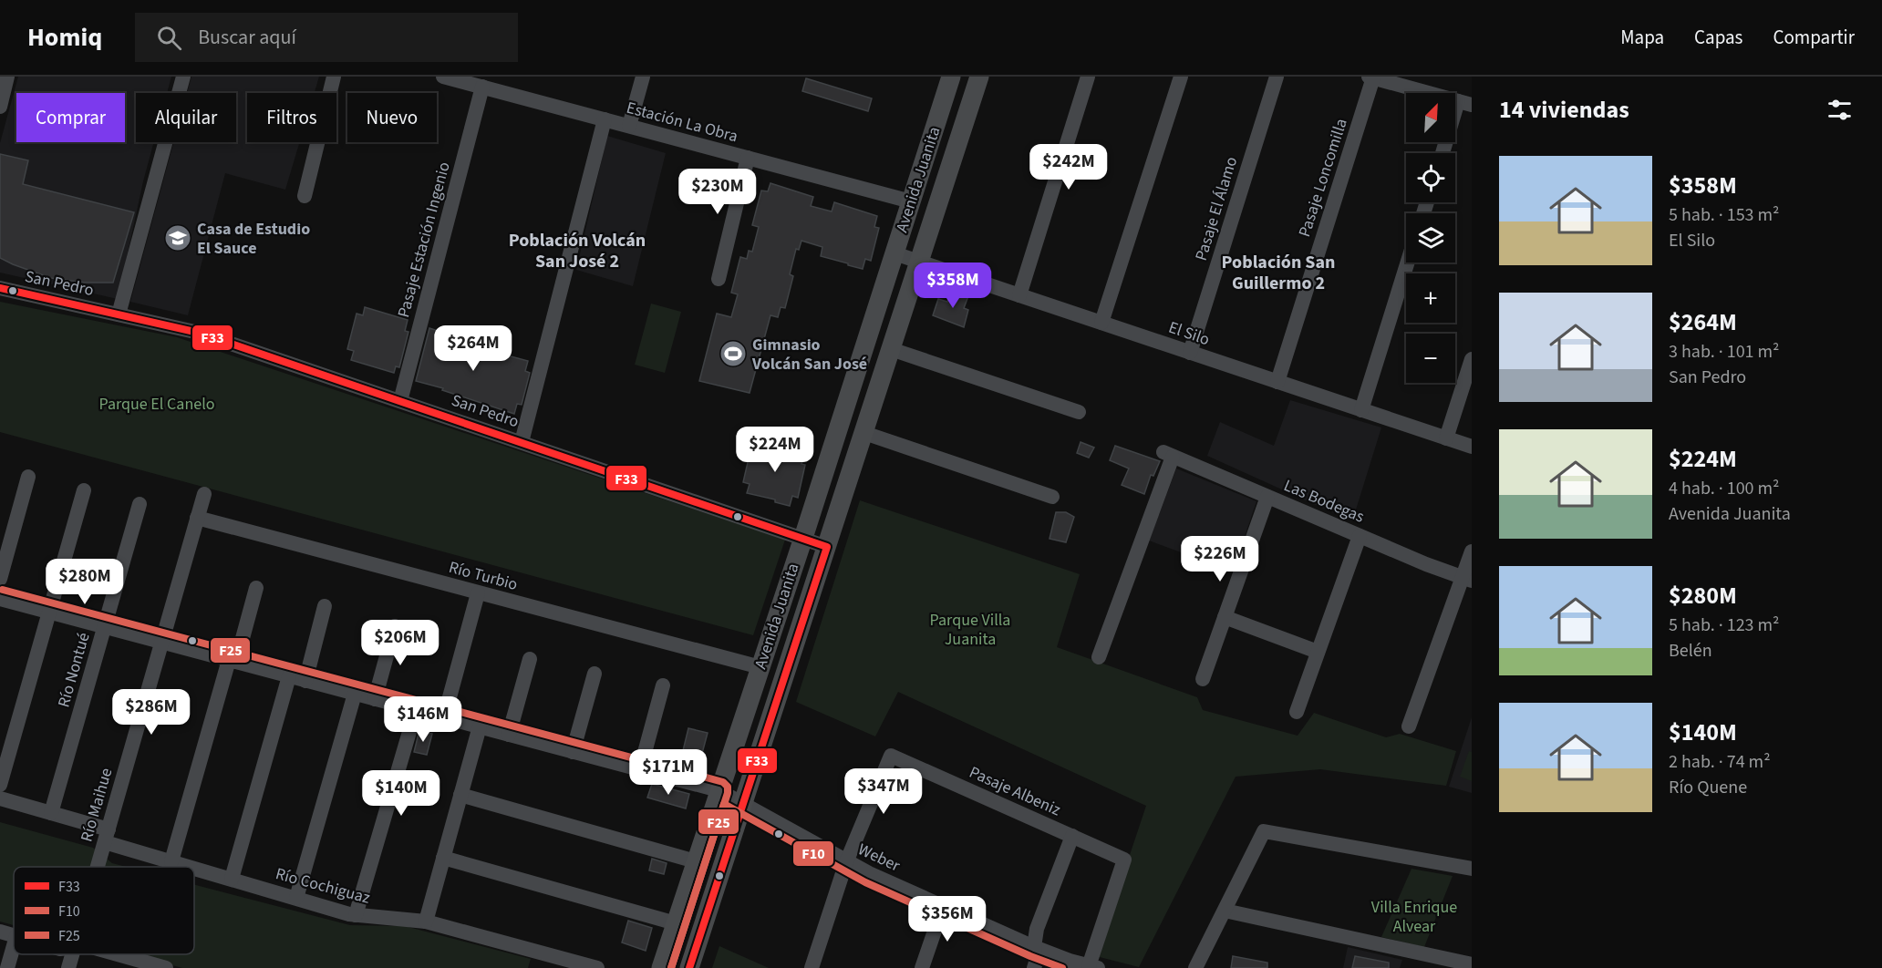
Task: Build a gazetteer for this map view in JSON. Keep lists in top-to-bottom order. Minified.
{"streets":{"main road":["Avenida Juanita"],"street":["Estación La Obra","Pasaje Loncomilla","Pasaje El Álamo","Pasaje Estación Ingenio","San Pedro","El Silo","Las Bodegas","Río Turbio","Río Nontué","Pasaje Albeniz","Río Maihue","Weber","Río Cochiguaz"]},"crossings":[["Estación La Obra","Avenida Juanita"],["Estación La Obra","Pasaje Estación Ingenio"],["Pasaje Loncomilla","El Silo"],["Avenida Juanita","San Pedro"],["Avenida Juanita","El Silo"],["Avenida Juanita","Río Turbio"],["Avenida Juanita","Weber"],["Pasaje El Álamo","El Silo"],["Pasaje Estación Ingenio","San Pedro"],["Río Turbio","Río Maihue"],["Río Nontué","Weber"],["Río Nontué","Río Cochiguaz"],["Pasaje Albeniz","Weber"],["Río Maihue","Weber"],["Río Maihue","Río Cochiguaz"]],"districts":["Población Volcán San José 2","Población San Guillermo 2"],"parks":["Parque El Canelo","Parque Villa Juanita","Villa Enrique Alvear"],"places":{"school or university":["Casa de Estudio El Sauce"],"sports":["Gimnasio Volcán San José"]},"lines":["transit line F33","transit line F25","transit line F10"],"legend":["F33","F10","F25"],"north":"top right","page":{"header":"Homiq","search":"Buscar aquí","nav":["Mapa","Capas","Compartir"],"heading":"14 viviendas","map_buttons":["+","−"],"chip":["Comprar","Alquilar","Filtros","Nuevo"],"list":[{"name":"$358M","note":"5 hab. · 153 m² · El Silo"},{"name":"$264M","note":"3 hab. · 101 m² · San Pedro"},{"name":"$224M","note":"4 hab. · 100 m² · Avenida Juanita"},{"name":"$280M","note":"5 hab. · 123 m² · Belén"},{"name":"$140M","note":"2 hab. · 74 m² · Río Quene"}],"price":["$242M","$230M","$358M","$264M","$224M","$226M","$280M","$206M","$286M","$146M","$171M","$347M","$140M","$356M"]}}
